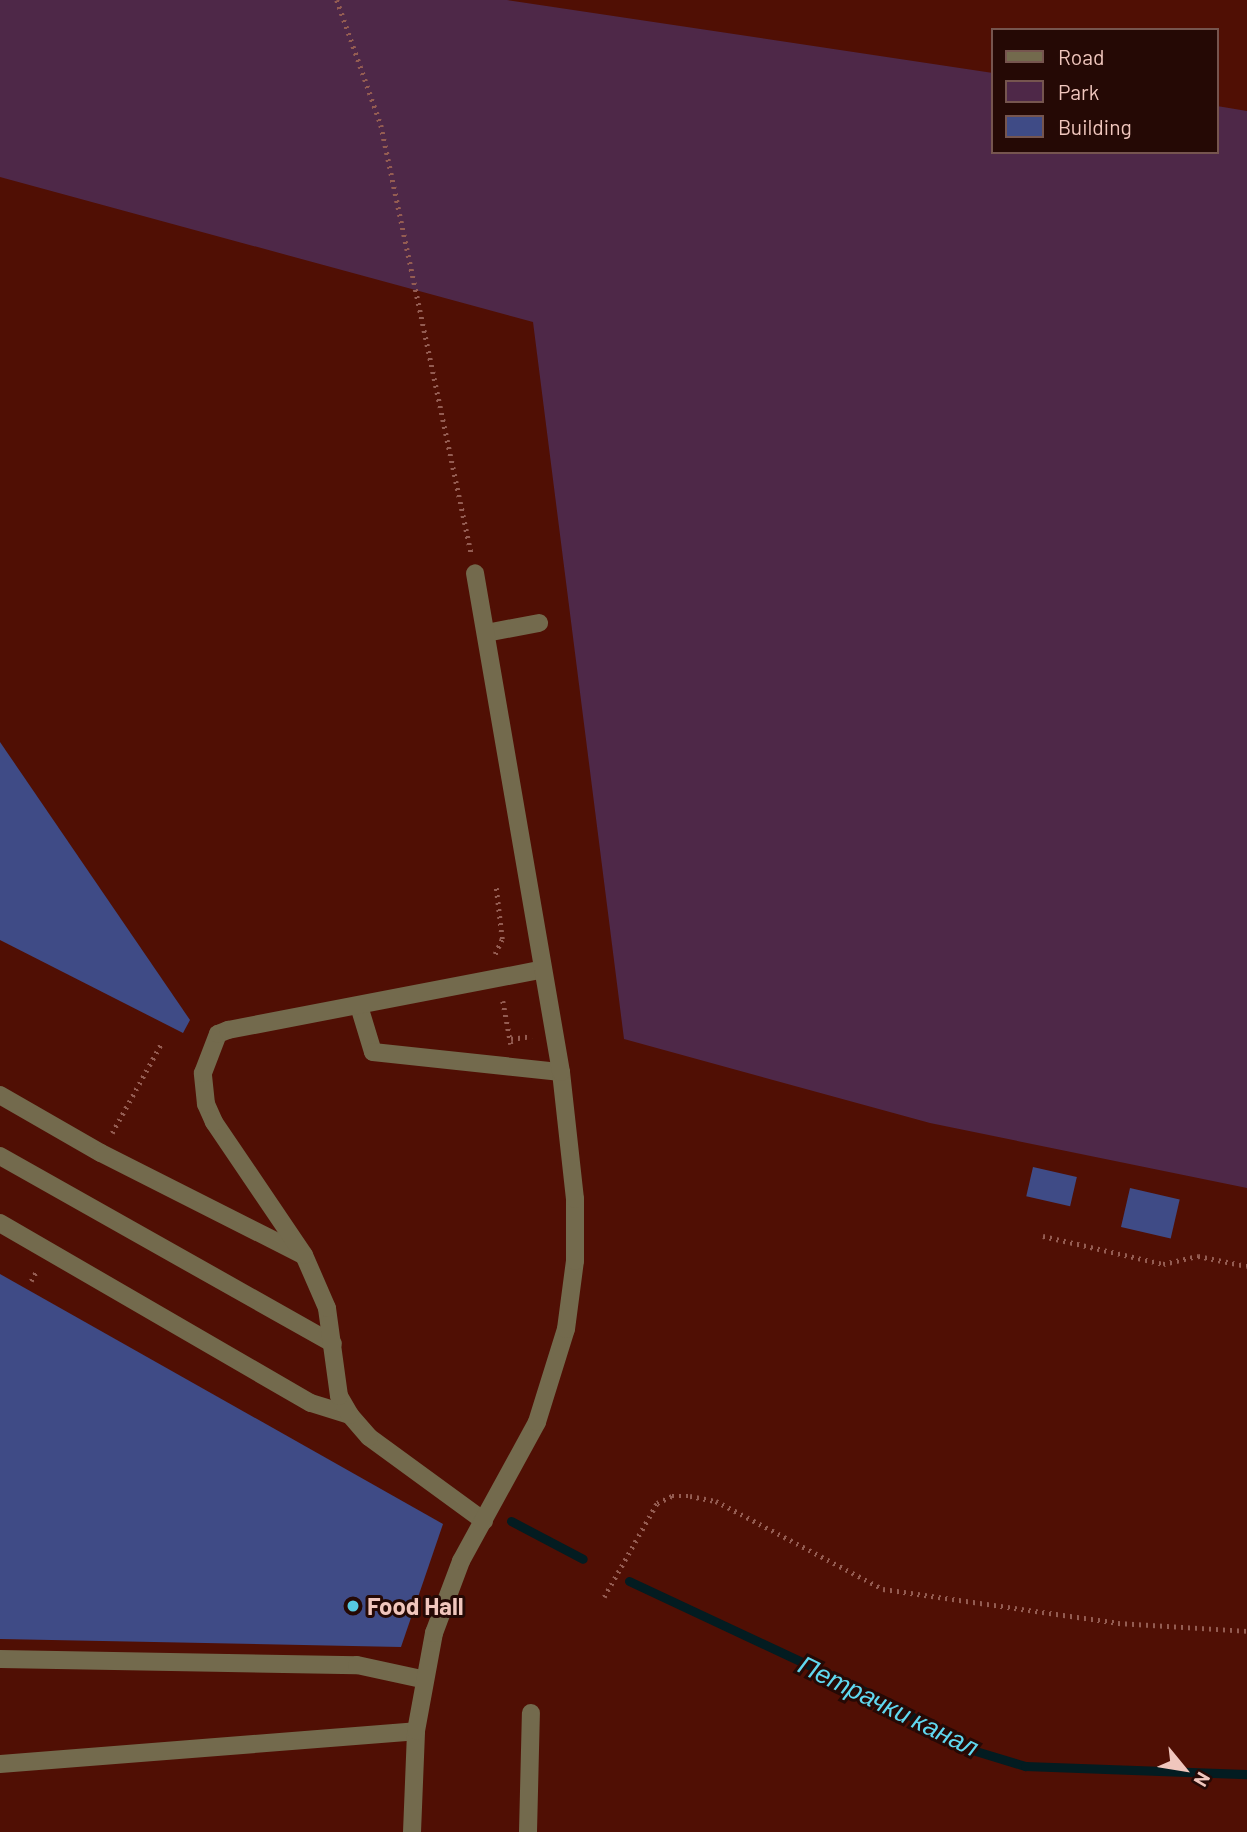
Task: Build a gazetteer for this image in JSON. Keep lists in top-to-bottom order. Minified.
{"water":["Петрачки канал"],"places":["Food Hall"],"legend":["Road","Park","Building"],"north":"bottom right"}
